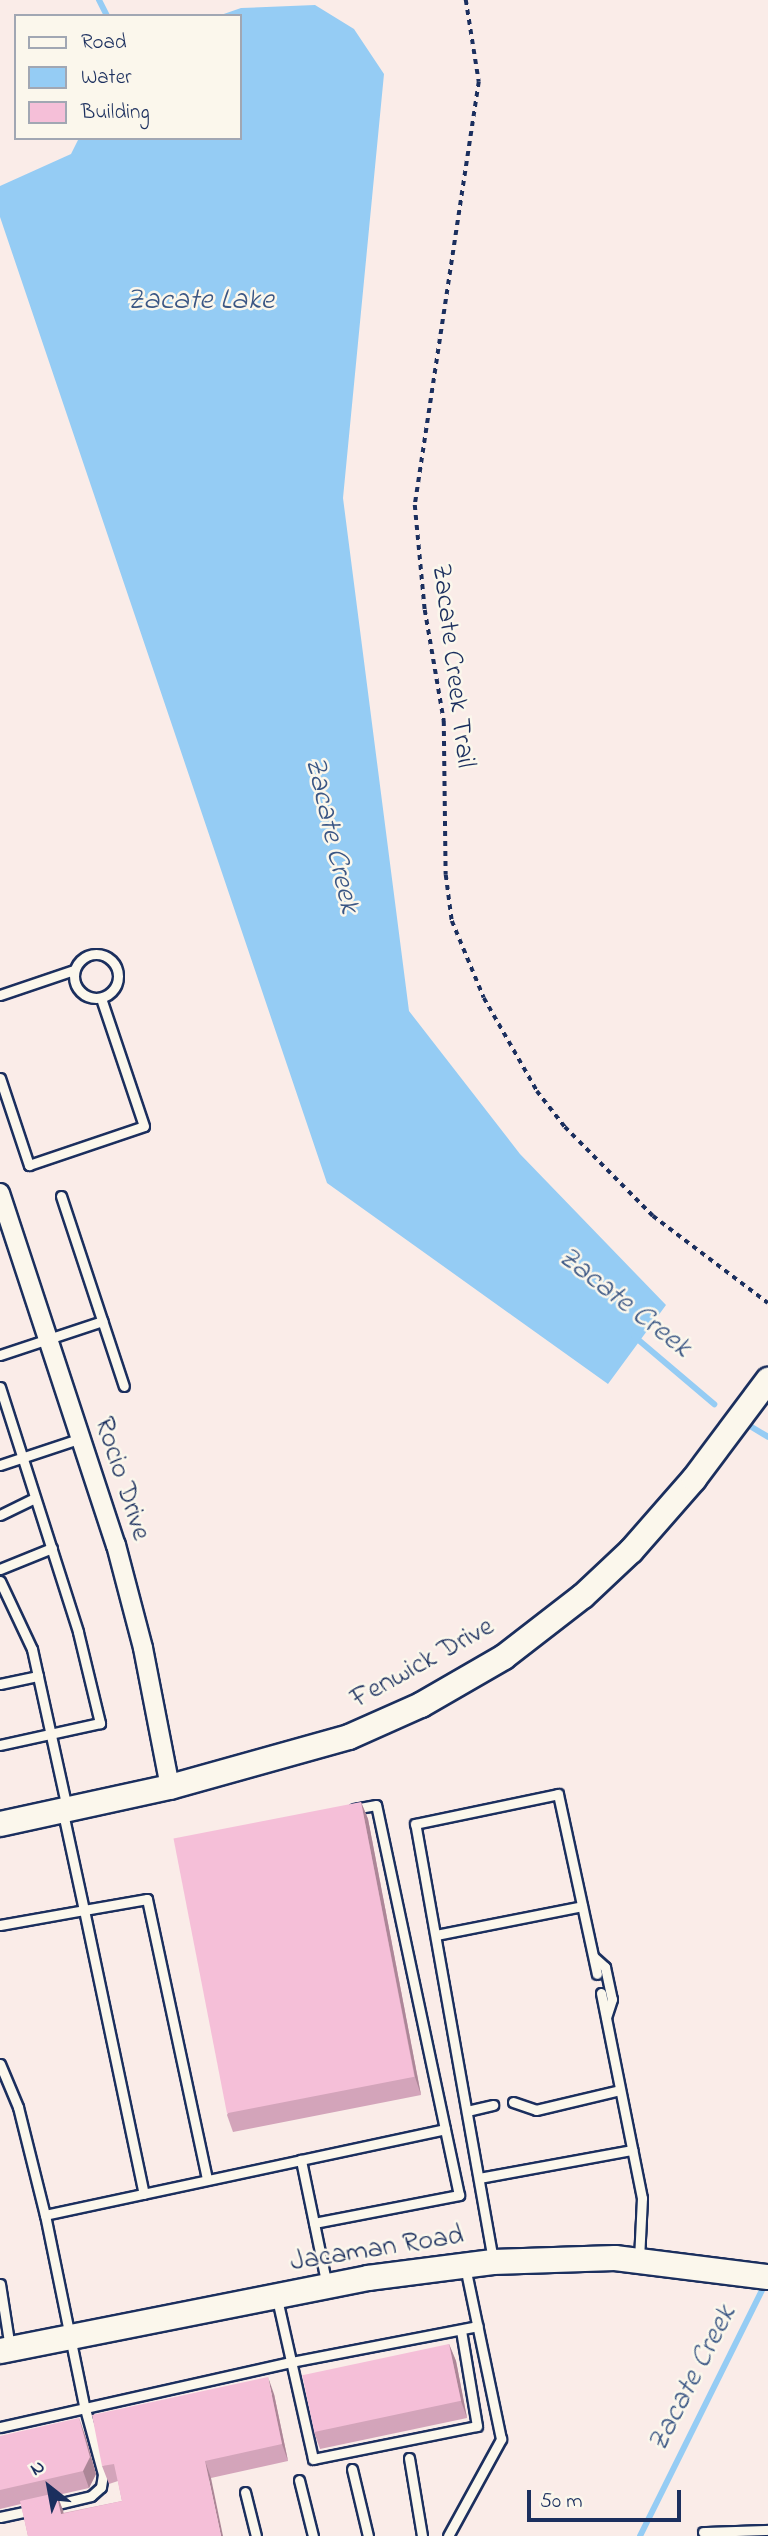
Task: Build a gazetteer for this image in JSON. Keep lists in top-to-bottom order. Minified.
{"streets":{"street":["Rocio Drive","Fenwick Drive","Jacaman Road"],"path":["Zacate Creek Trail"]},"crossings":[["Rocio Drive","Fenwick Drive"]],"water":["Zacate Lake","Zacate Creek"],"legend":["Road","Water","Building"],"scale_bar":"50 m","north":"top left"}
